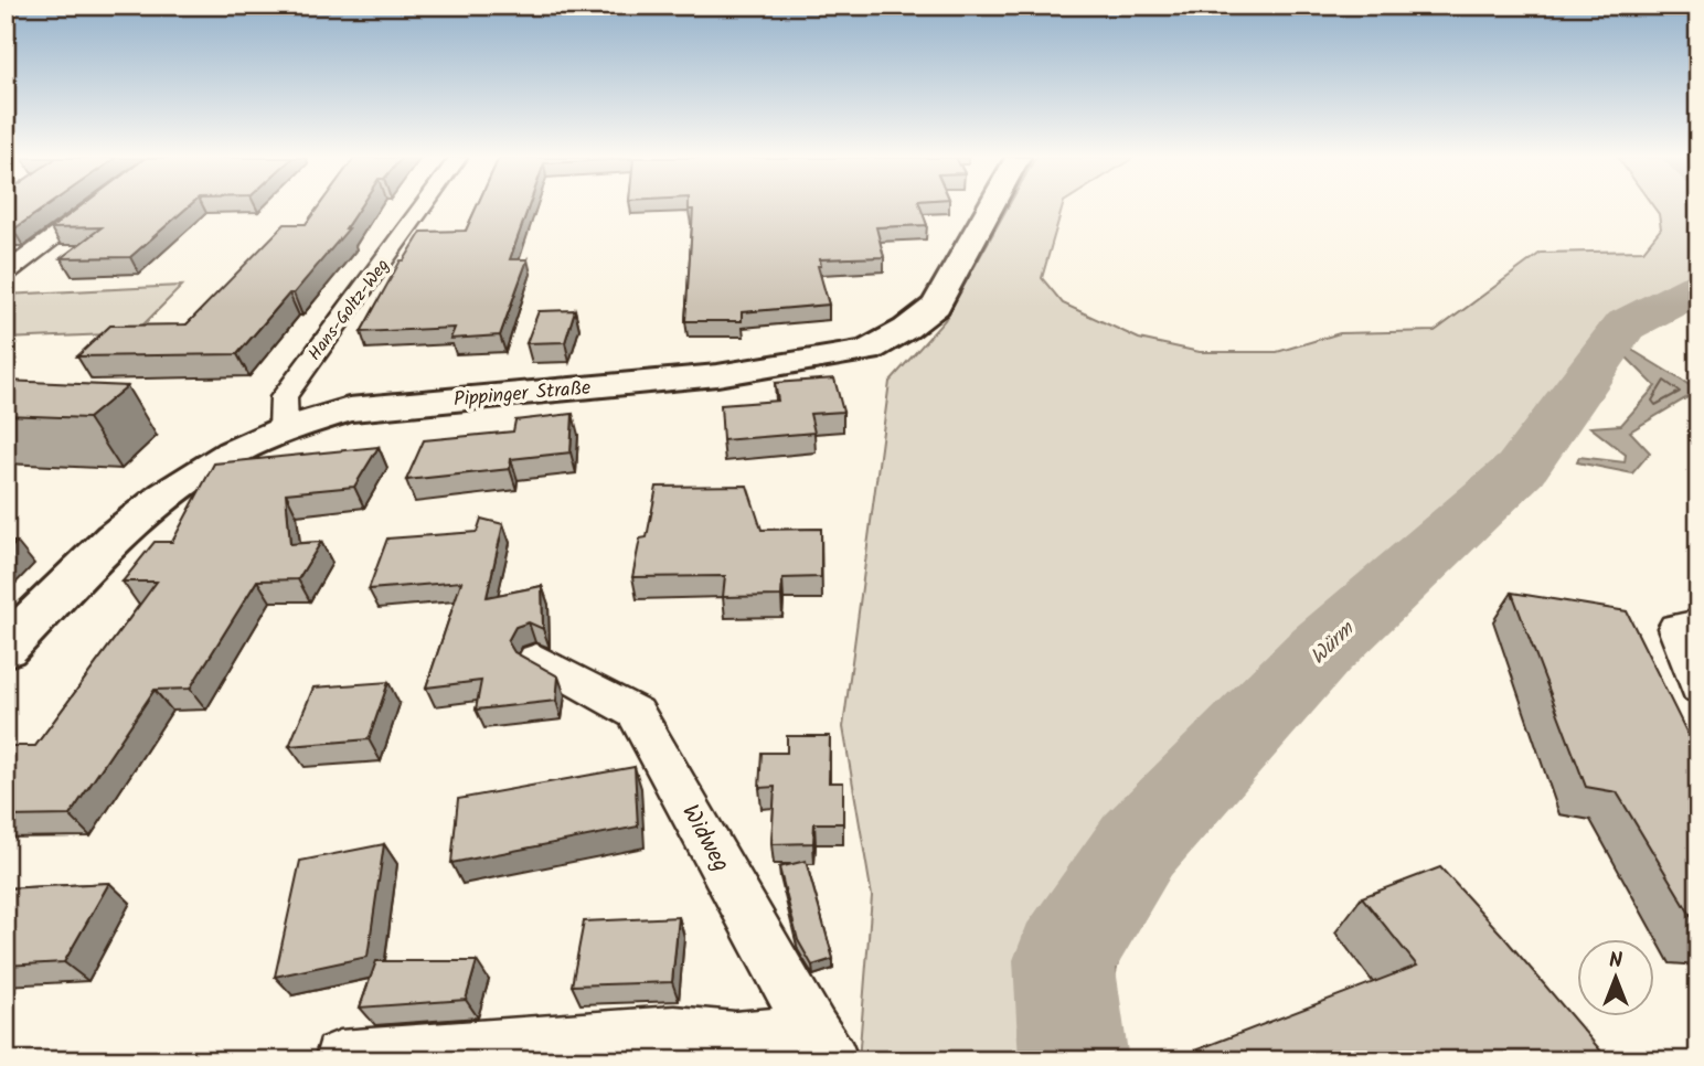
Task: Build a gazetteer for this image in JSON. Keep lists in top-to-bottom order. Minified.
{"streets":{"main road":["Pippinger Straße"],"street":["Hans-Goltz-Weg","Widweg"]},"crossings":[["Hans-Goltz-Weg","Pippinger Straße"]],"water":["Würm"],"north":"top"}
